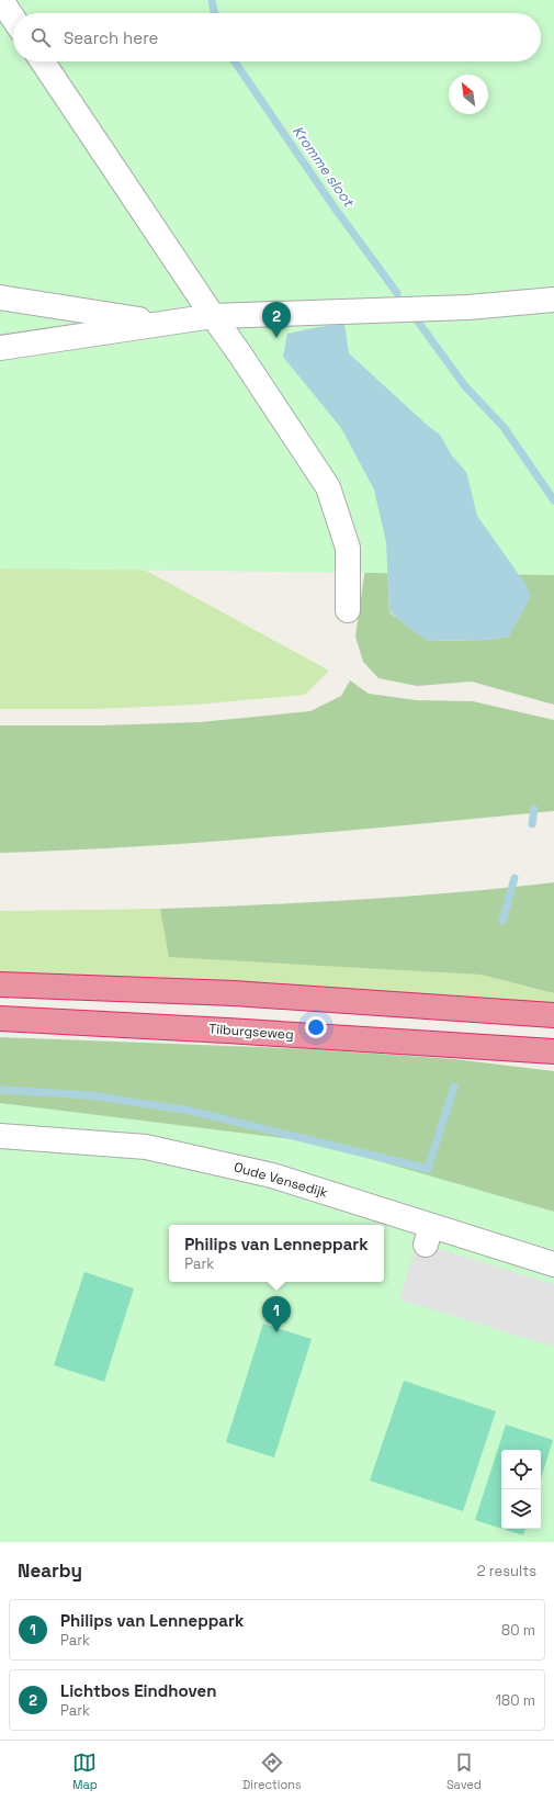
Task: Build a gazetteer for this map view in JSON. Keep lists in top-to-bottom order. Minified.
{"streets":{"highway":["Tilburgseweg"],"street":["Oude Vensedijk"]},"water":["Kromme sloot"],"north":"top left","page":{"search":"Search here","pins":["2","1"],"popup":["Philips van Lenneppark","Park"],"heading":["Nearby","2 results"],"list":[{"mark":"1","name":"Philips van Lenneppark","note":"Park","value":"80 m"},{"mark":"2","name":"Lichtbos Eindhoven","note":"Park","value":"180 m"}],"nav":["Map","Directions","Saved"]}}
